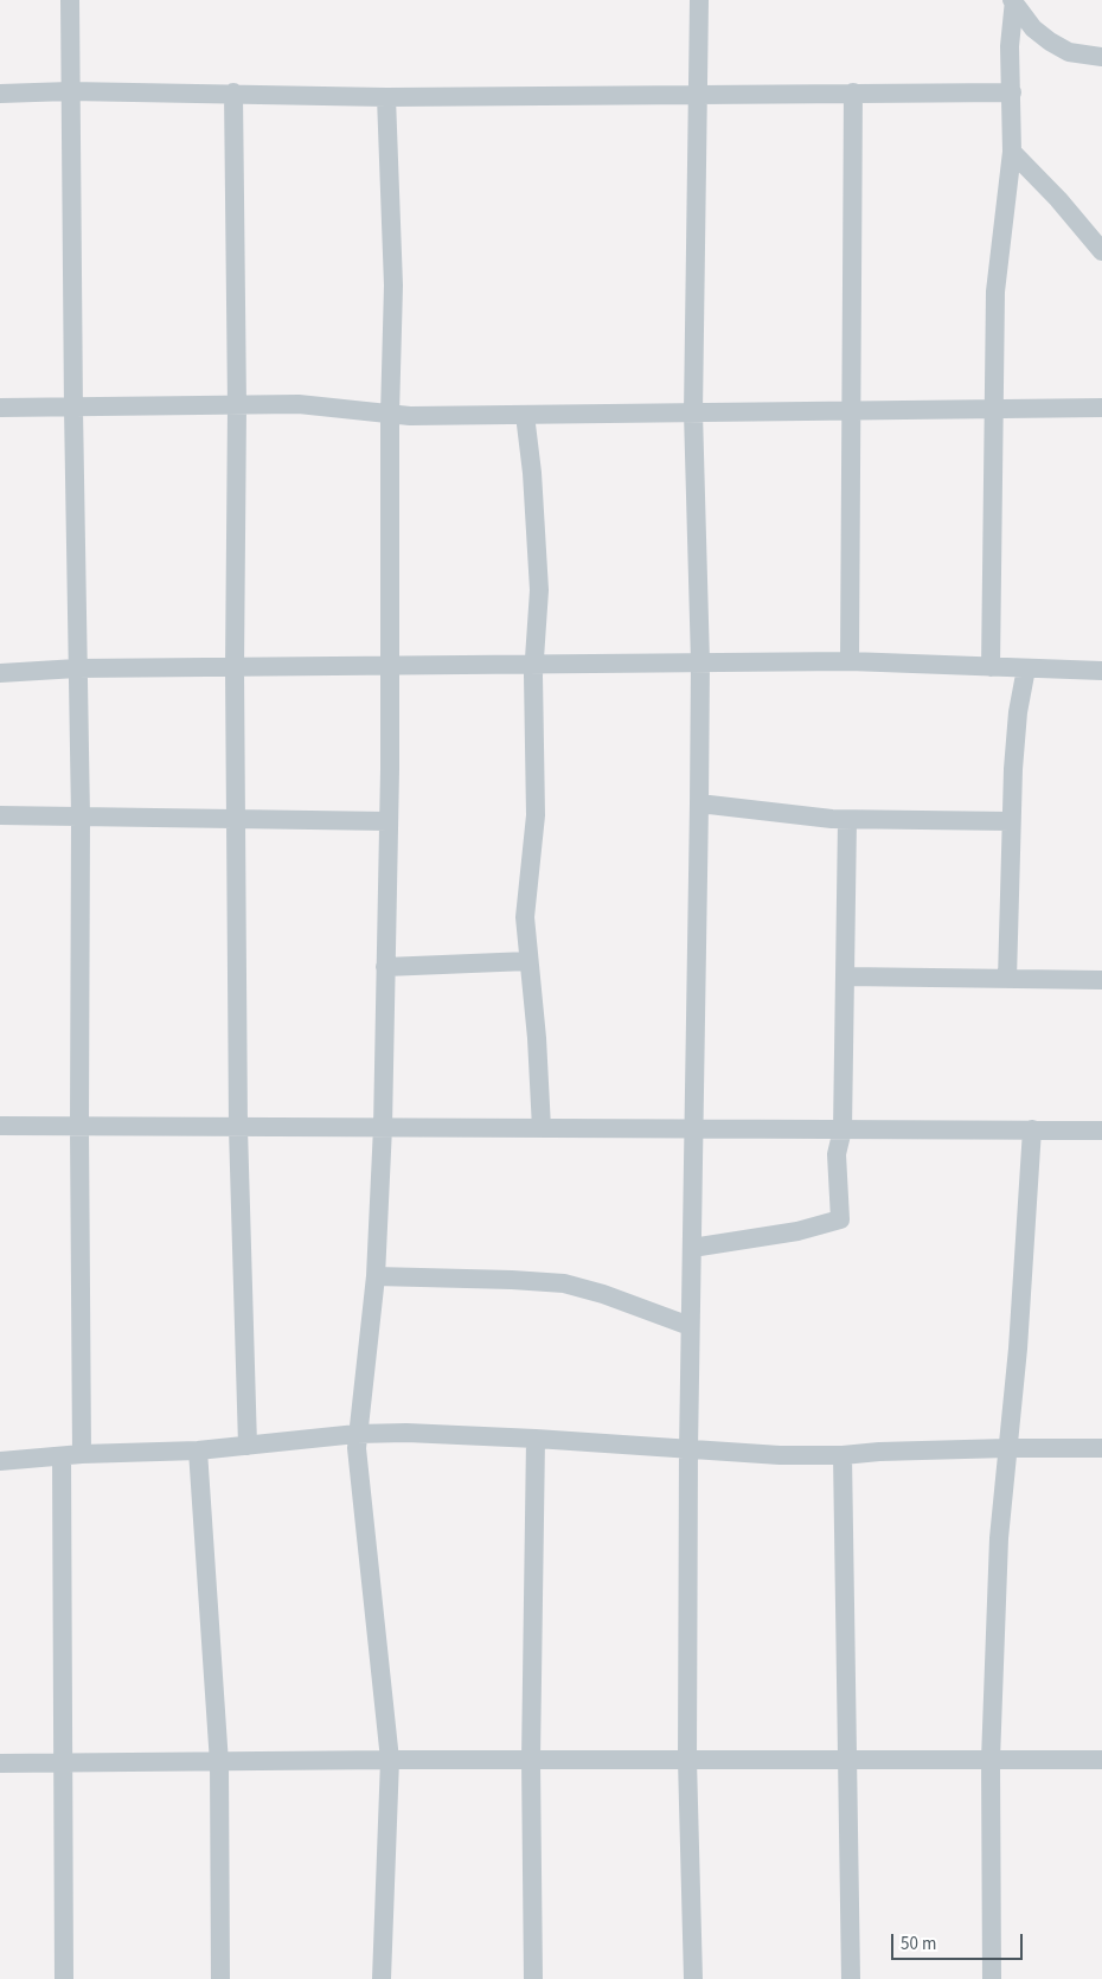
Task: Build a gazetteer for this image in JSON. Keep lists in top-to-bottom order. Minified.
{"scale_bar":"50 m"}
